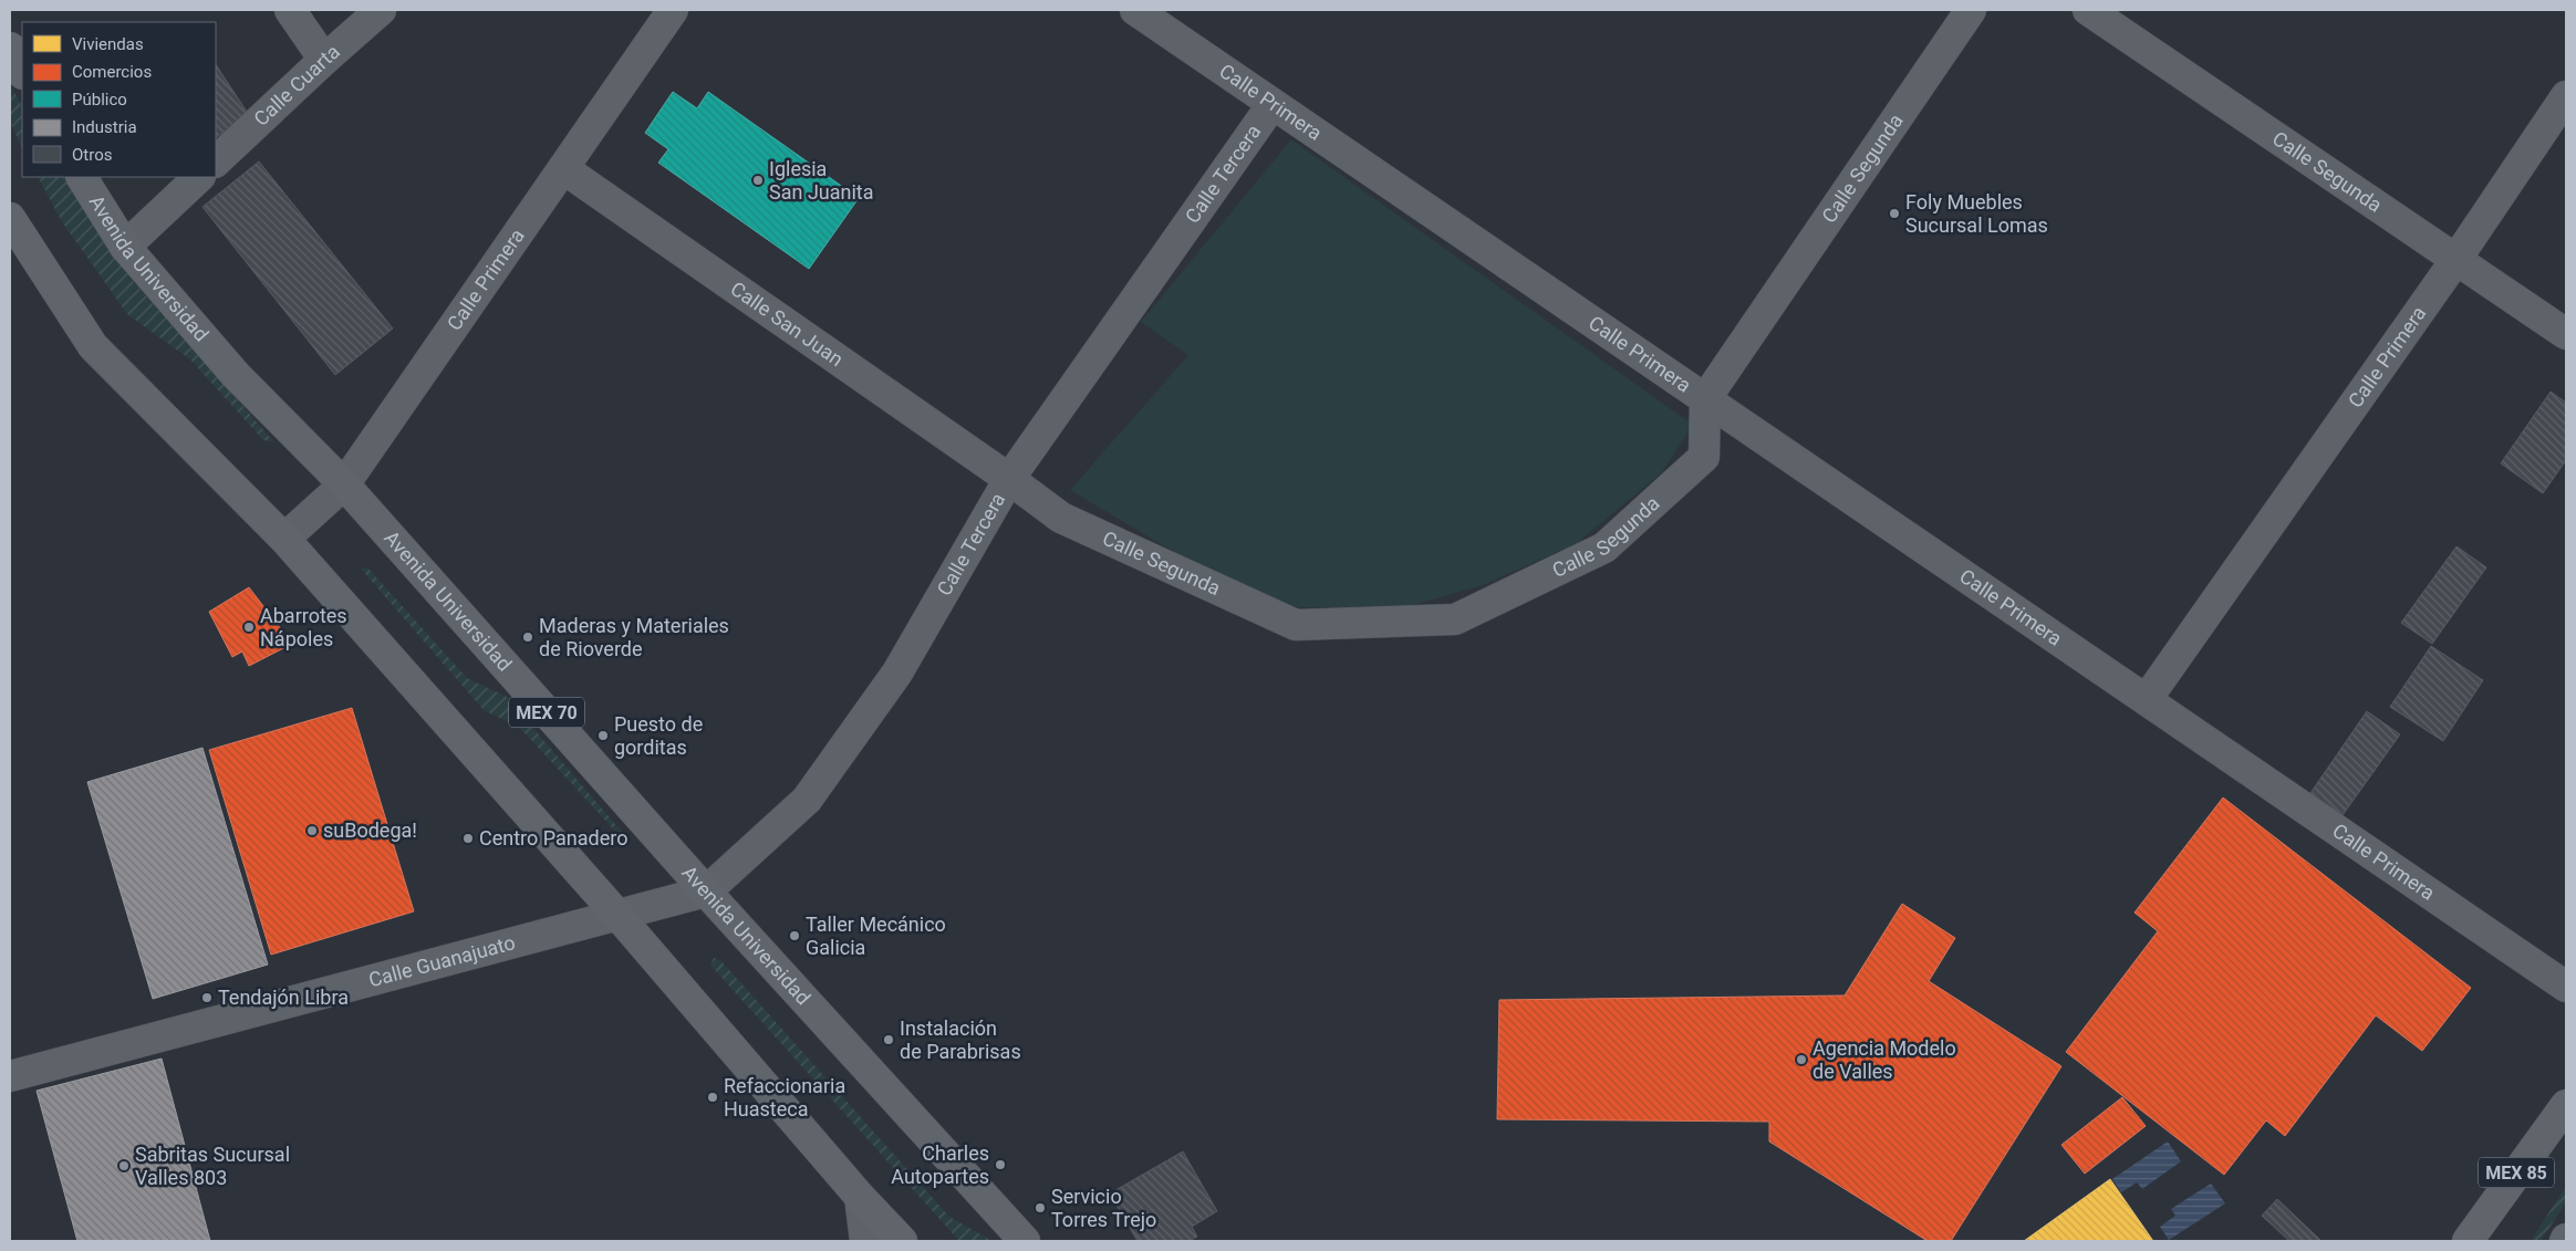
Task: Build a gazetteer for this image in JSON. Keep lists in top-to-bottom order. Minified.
{"streets":{"main road":["Avenida Universidad","MEX 70","MEX 85"],"street":["Calle Cuarta","Calle Primera","Calle Segunda","Calle Tercera","Calle San Juan","Calle Guanajuato"]},"crossings":[["Calle Primera","Calle Segunda"],["Calle Primera","Calle Tercera"],["Calle Primera","Avenida Universidad"],["Calle Primera","Calle San Juan"],["Calle Segunda","Calle Tercera"],["Calle Segunda","Calle San Juan"],["Calle Tercera","Avenida Universidad"],["Calle Tercera","Calle San Juan"],["Calle Tercera","Calle Guanajuato"]],"places":["Iglesia San Juanita","Foly Muebles Sucursal Lomas","Abarrotes Nápoles","Maderas y Materiales de Rioverde","Puesto de gorditas","suBodega!","Centro Panadero","Taller Mecánico Galicia","Tendajón Libra","Instalación de Parabrisas","Agencia Modelo de Valles","Refaccionaria Huasteca","Charles Autopartes","Sabritas Sucursal Valles 803","Servicio Torres Trejo"],"legend":["Viviendas","Comercios","Público","Industria","Otros"]}
